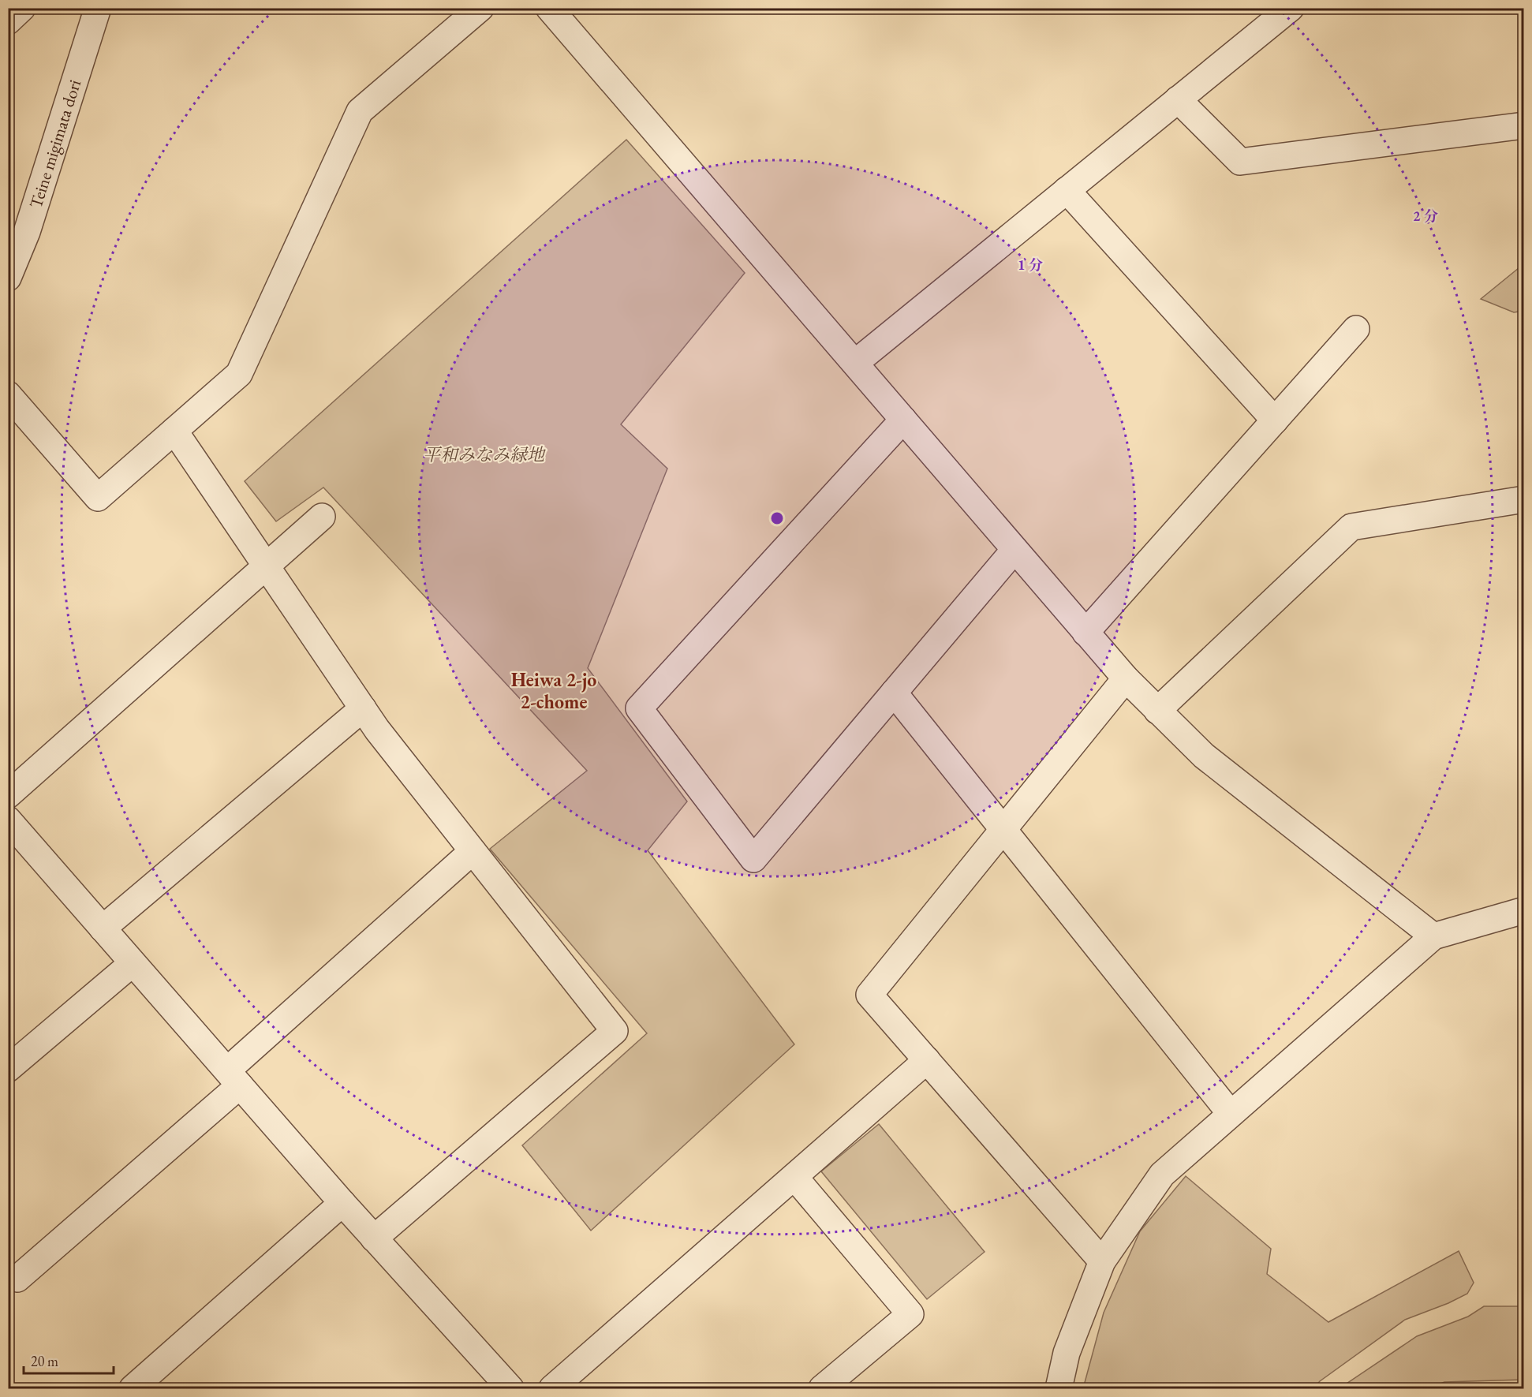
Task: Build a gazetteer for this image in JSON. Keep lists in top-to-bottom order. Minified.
{"streets":{"street":["Teine migimata dori"]},"districts":["Heiwa 2-jo 2-chome"],"parks":["平和みなみ緑地"],"scale_bar":"20 m","rings":["2 分","1 分"]}
